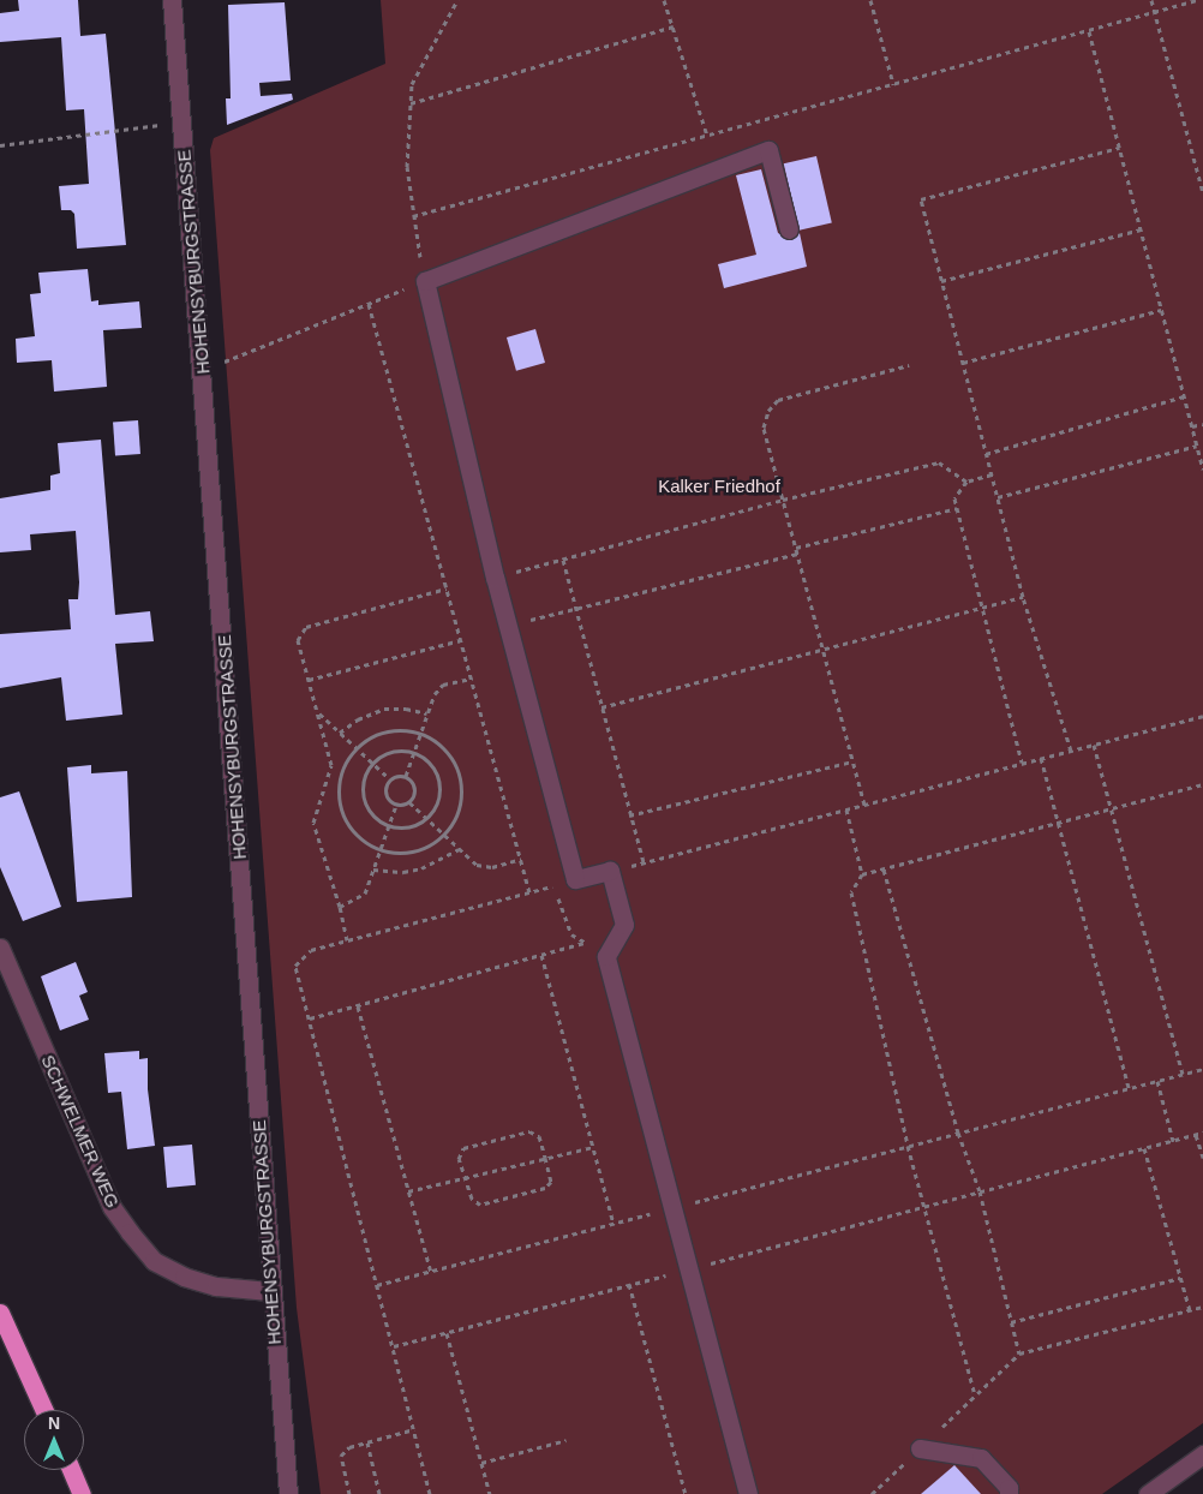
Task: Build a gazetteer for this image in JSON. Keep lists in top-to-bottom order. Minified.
{"streets":{"street":["HOHENSYBURGSTRASSE","SCHWELMER WEG"]},"crossings":[["HOHENSYBURGSTRASSE","SCHWELMER WEG"]],"parks":["Kalker Friedhof"],"north":"top"}
